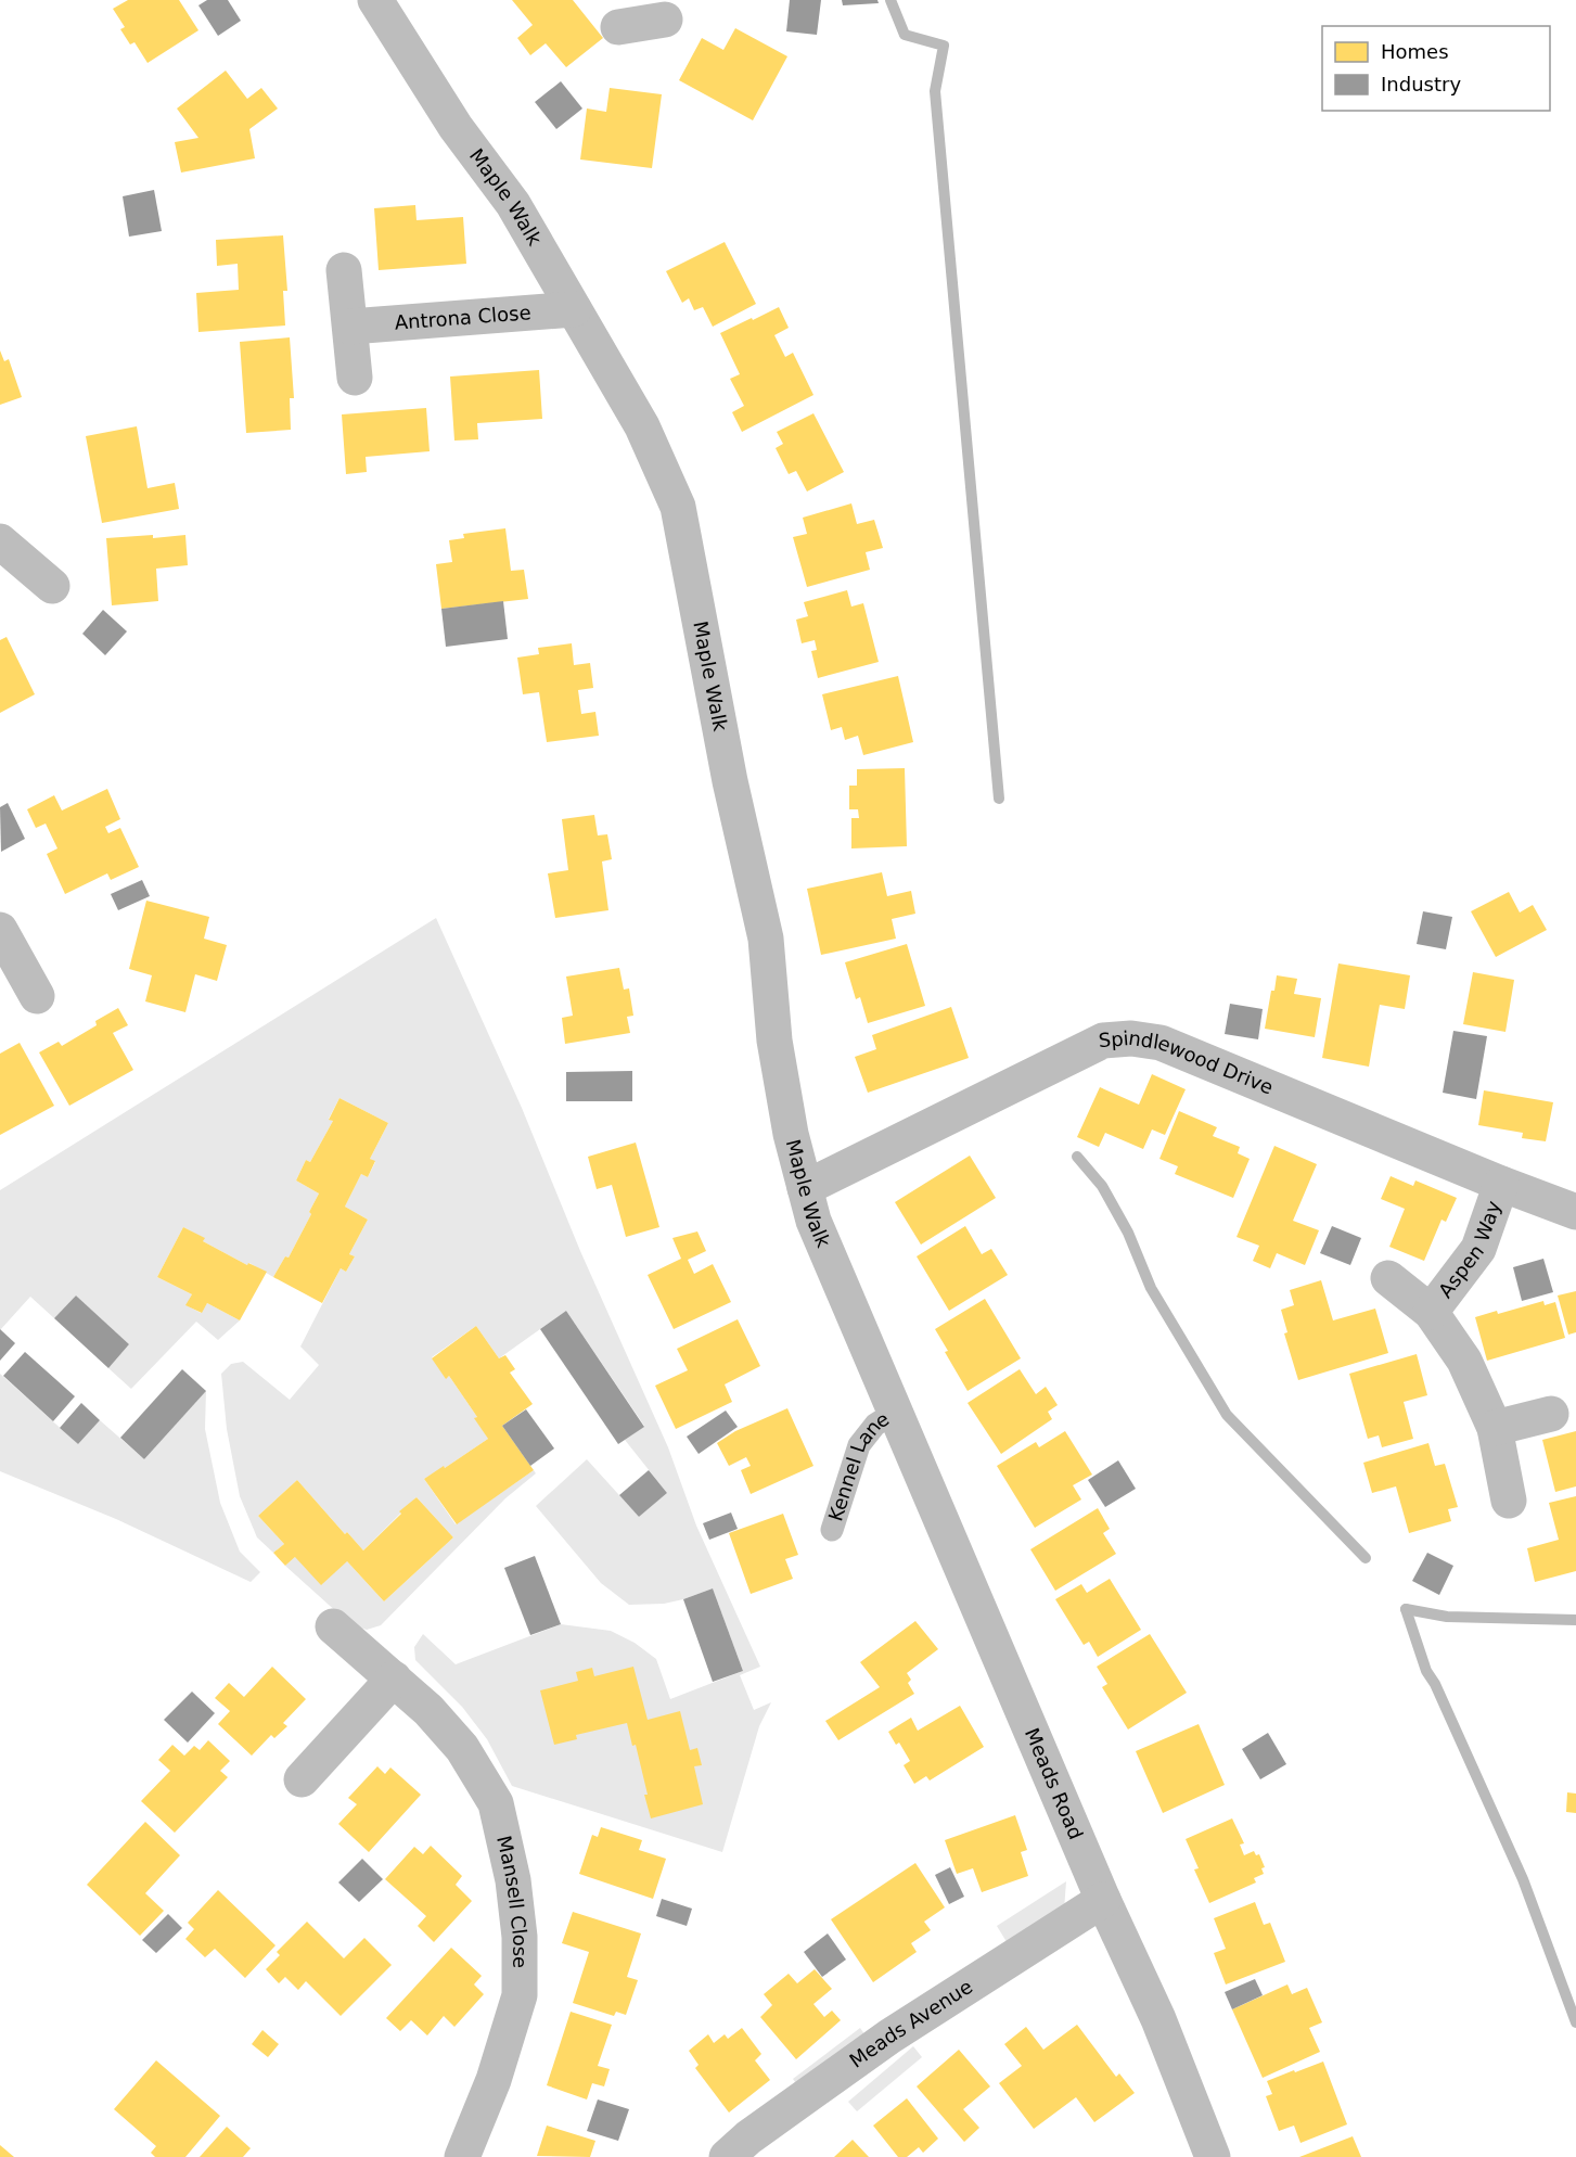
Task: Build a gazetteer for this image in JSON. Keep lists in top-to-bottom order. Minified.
{"streets":{"street":["Maple Walk","Antrona Close","Spindlewood Drive","Aspen Way","Meads Road","Mansell Close","Meads Avenue"],"lane":["Kennel Lane"]},"crossings":[["Maple Walk","Antrona Close"],["Maple Walk","Spindlewood Drive"],["Maple Walk","Kennel Lane"],["Maple Walk","Meads Road"],["Spindlewood Drive","Aspen Way"],["Kennel Lane","Meads Road"],["Meads Road","Meads Avenue"]],"legend":["Homes","Industry"]}
